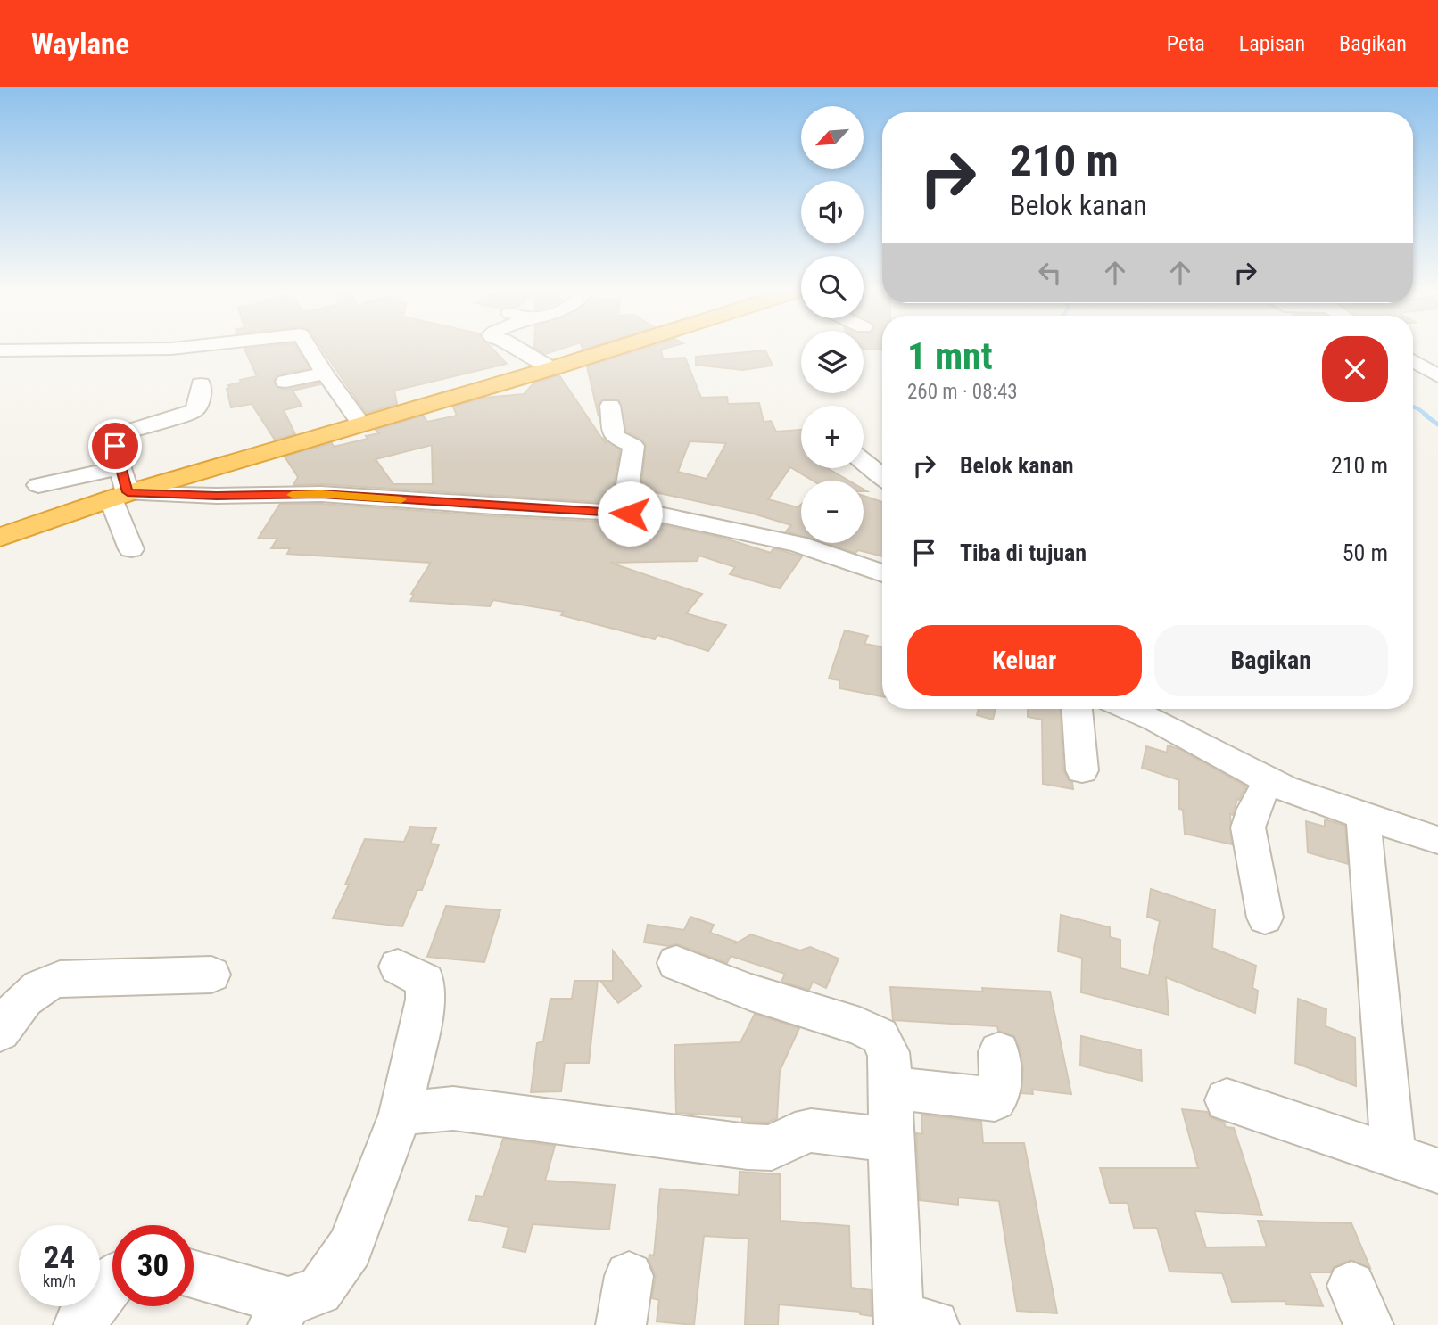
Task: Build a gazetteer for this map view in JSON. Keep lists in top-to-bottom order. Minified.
{"north":"bottom left","page":{"header":"Waylane","nav":["Peta","Lapisan","Bagikan"],"map_buttons":["+","−"],"turn":["210 m","Belok kanan"],"heading":["1 mnt","260 m · 08:43"],"list":[{"name":"Belok kanan","value":"210 m"},{"name":"Tiba di tujuan","value":"50 m"}],"buttons":["Keluar","Bagikan"],"speed":"24 km/h","limit":"30"}}
